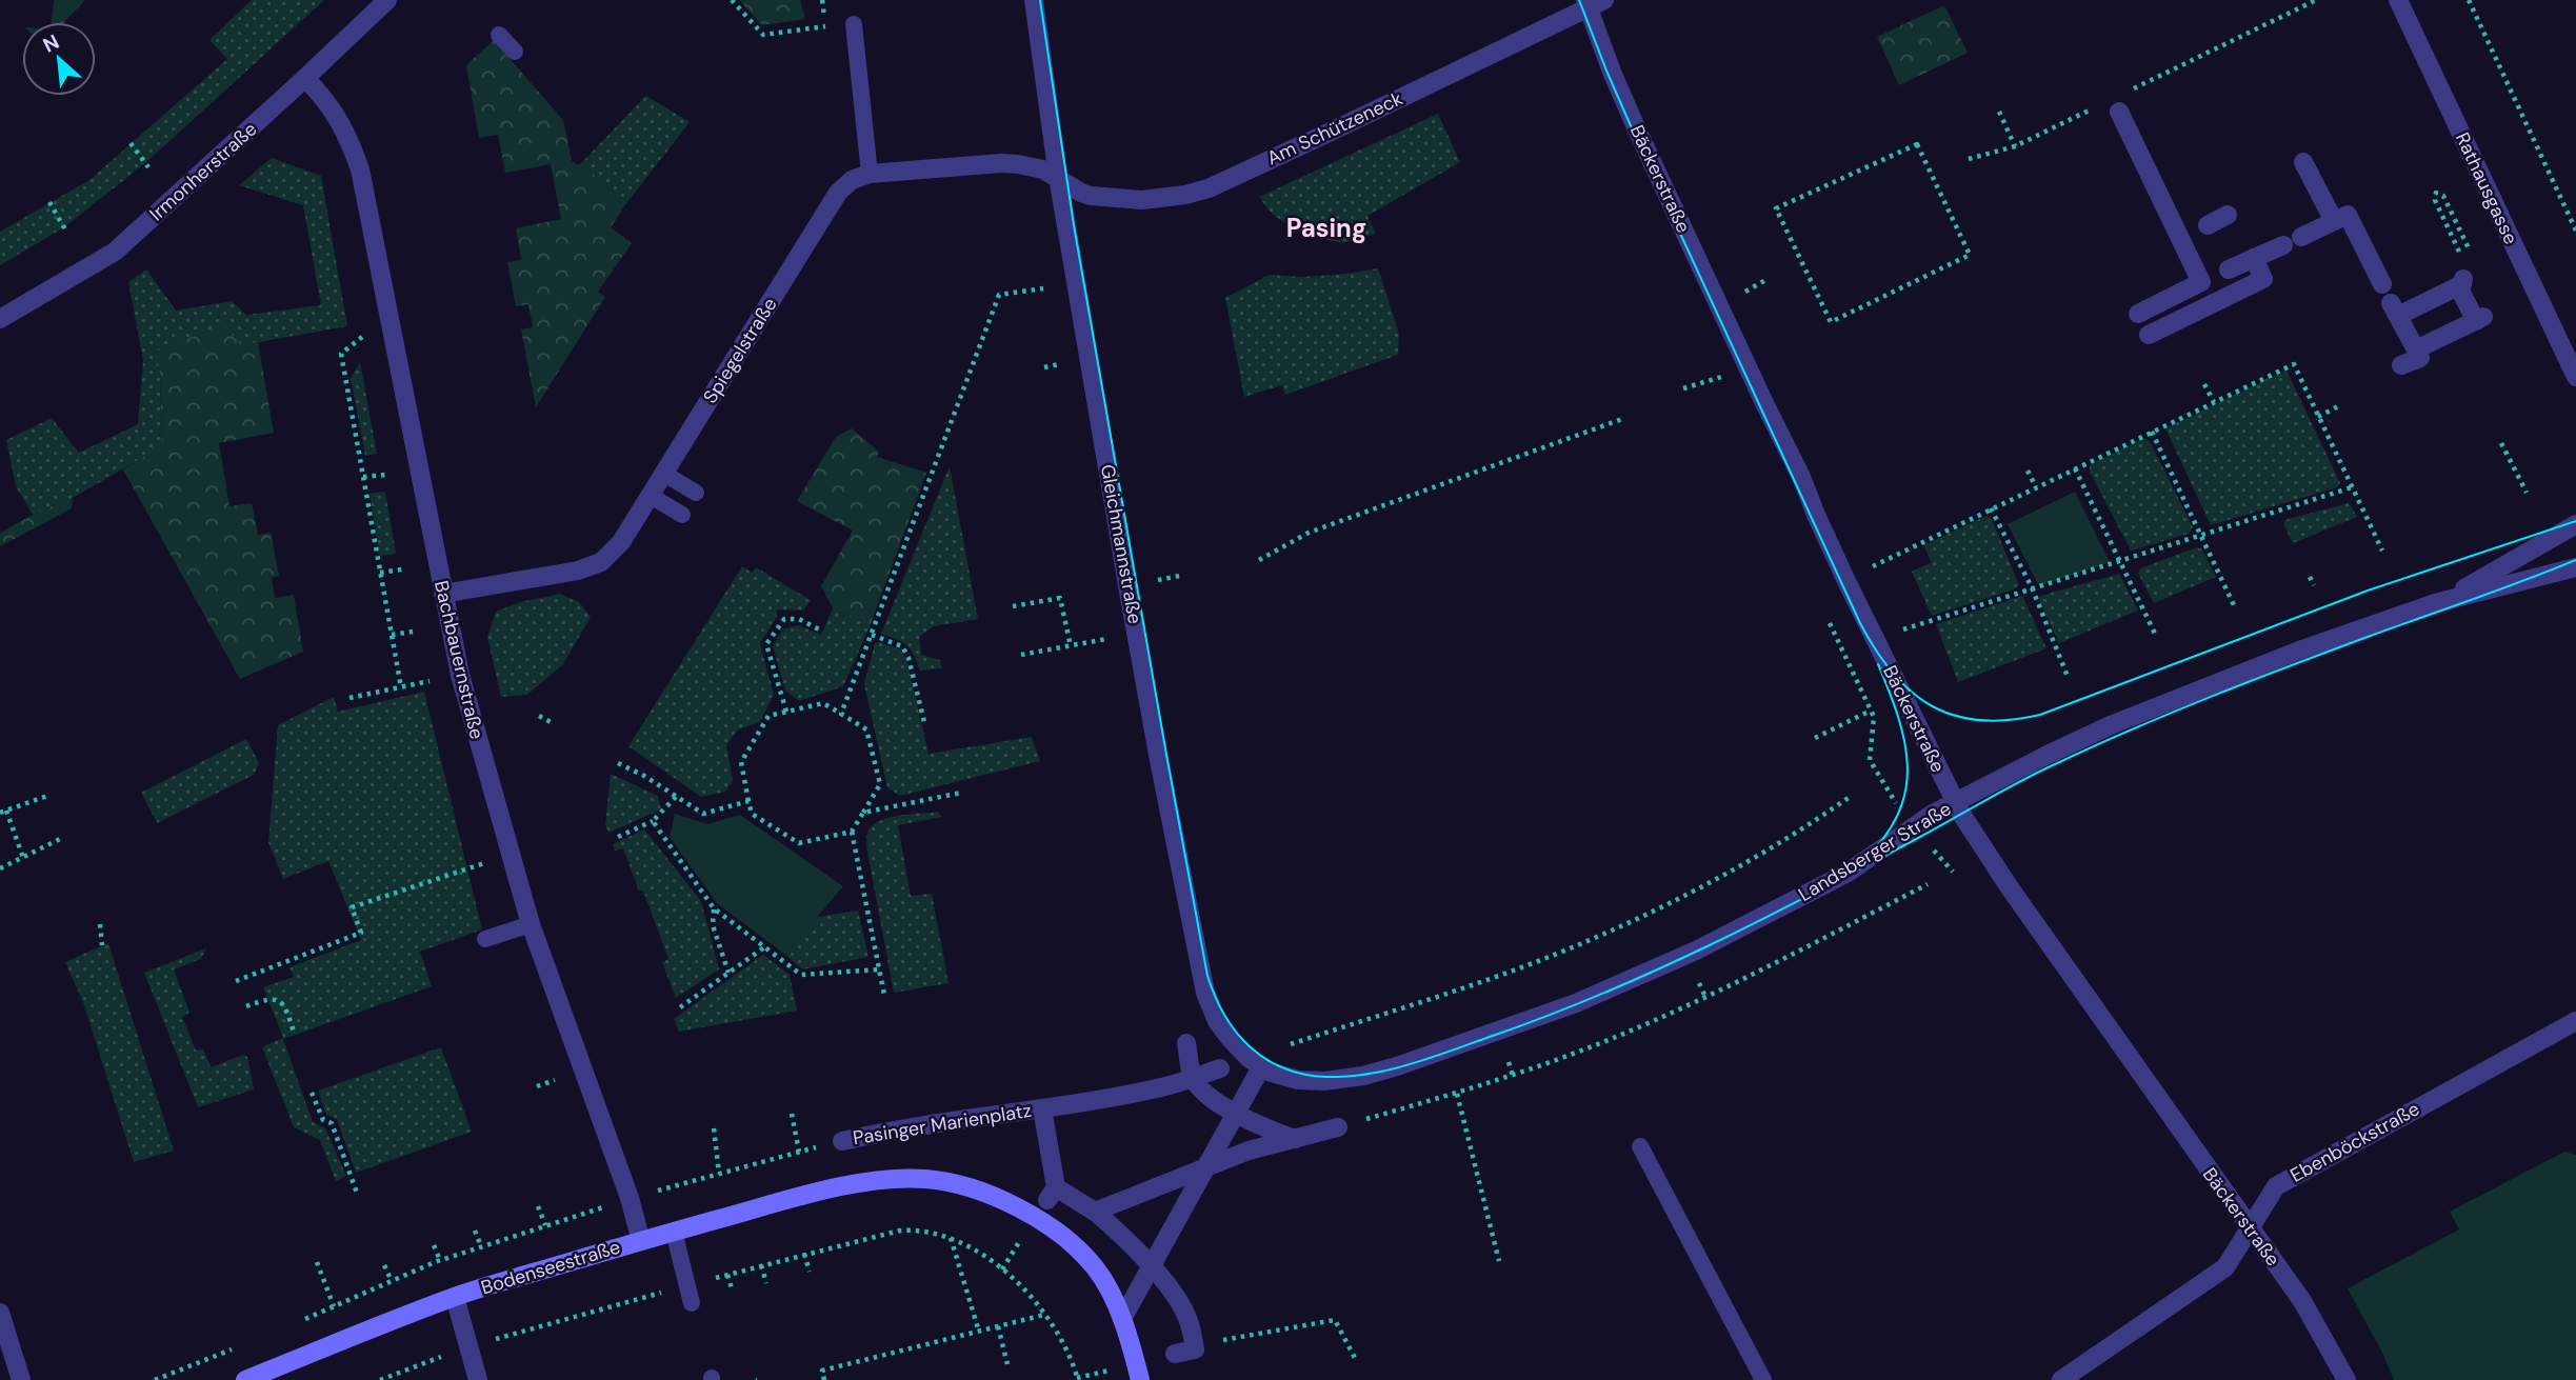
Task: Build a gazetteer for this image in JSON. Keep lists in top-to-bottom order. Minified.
{"streets":{"main road":["Bodenseestraße"],"street":["Am Schützeneck","Irmonherstraße","Bäckerstraße","Rathausgasse","Spiegelstraße","Gleichmannstraße","Bachbauernstraße","Landsberger Straße","Pasinger Marienplatz","Ebenböckstraße"]},"crossings":[["Am Schützeneck","Bäckerstraße"],["Am Schützeneck","Spiegelstraße"],["Am Schützeneck","Gleichmannstraße"],["Irmonherstraße","Bachbauernstraße"],["Bäckerstraße","Landsberger Straße"],["Bäckerstraße","Ebenböckstraße"],["Spiegelstraße","Gleichmannstraße"],["Spiegelstraße","Bachbauernstraße"],["Gleichmannstraße","Landsberger Straße"],["Bachbauernstraße","Bodenseestraße"]],"districts":["Pasing"],"north":"top left"}
